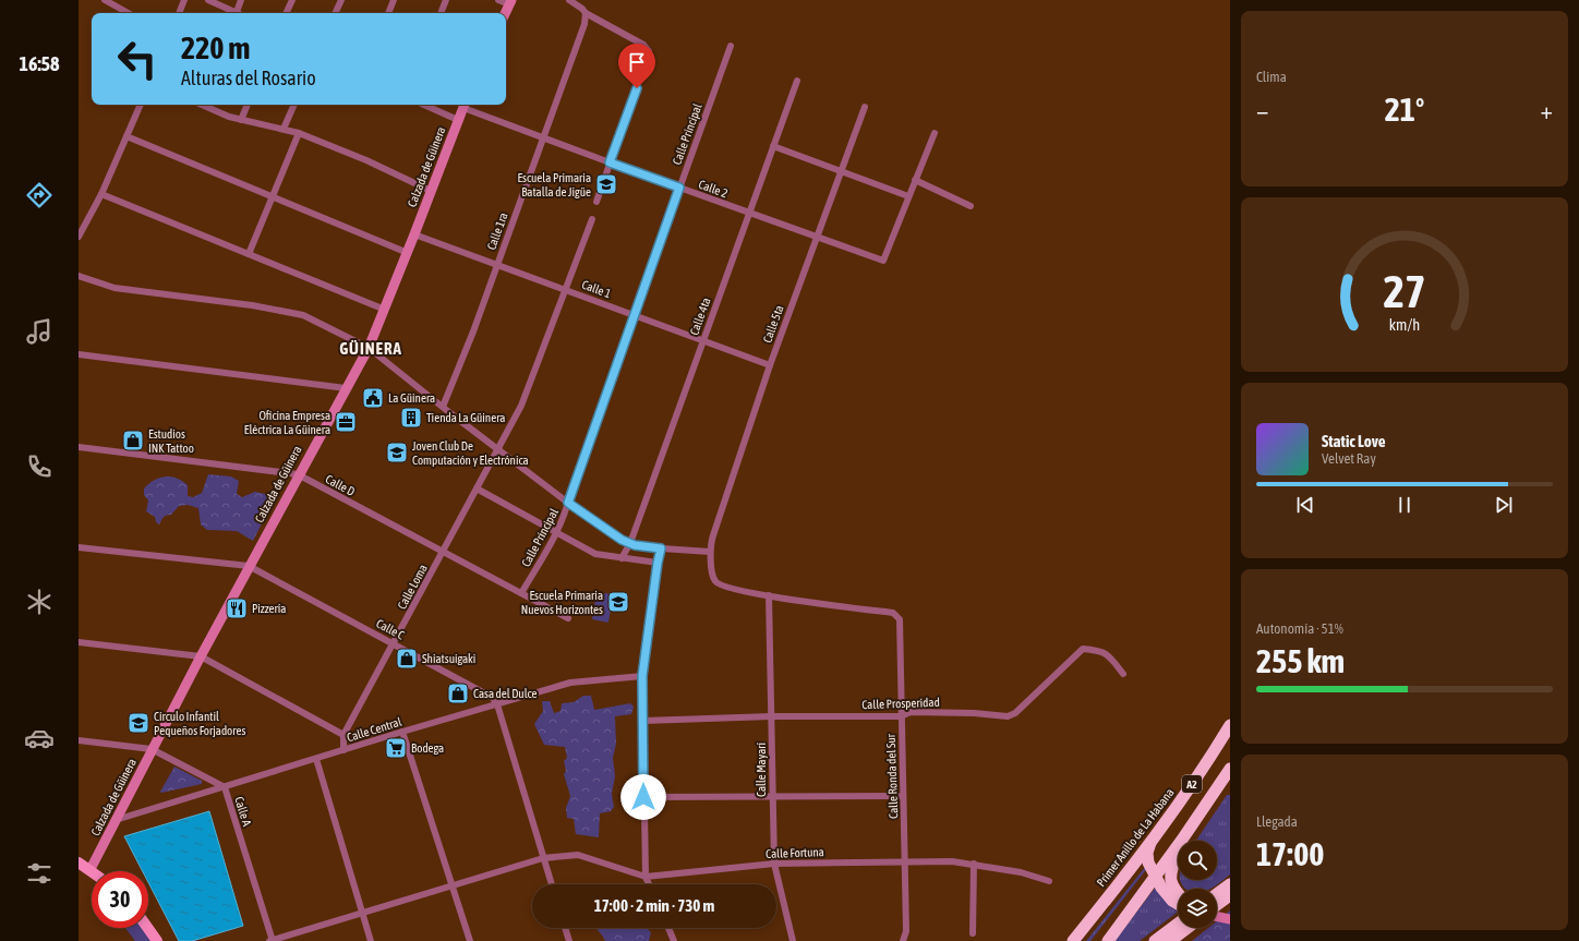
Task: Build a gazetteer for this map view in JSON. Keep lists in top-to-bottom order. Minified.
{"streets":{"highway":["A2","Primer Anillo de La Habana"],"main road":["Calzada de Güinera"],"street":["Calle Principal","Calle 2","Calle 1ra","Calle 1","Calle 4ta","Calle 5ta","Calle D","Calle Loma","Calle C","Calle Prosperidad","Calle Central","Calle Mayarí","Calle Ronda del Sur","Calle A","Calle Fortuna"]},"crossings":[["Calle Principal","Calle 2"],["Calle Principal","Calle 1"],["Calle Principal","Calle D"],["Calzada de Güinera","Calle 2"],["Calzada de Güinera","Calle 1"],["Calzada de Güinera","Calle D"],["Calzada de Güinera","Calle C"],["Calzada de Güinera","Calle Central"],["Calzada de Güinera","Calle A"],["Calle 2","Calle 1ra"],["Calle 2","Calle 4ta"],["Calle 2","Calle 5ta"],["Calle 1ra","Calle 1"],["Calle 1","Calle 4ta"],["Calle 1","Calle 5ta"],["Calle 1","Calle Loma"],["Calle D","Calle Loma"],["Calle Loma","Calle C"],["Calle C","Calle Central"],["Calle Prosperidad","Calle Mayarí"],["Calle Prosperidad","Calle Ronda del Sur"],["Calle Central","Calle A"],["Calle Mayarí","Calle Ronda del Sur"],["Calle Mayarí","Calle Fortuna"],["Calle Ronda del Sur","Calle Fortuna"],["Calle A","Calle Fortuna"]],"districts":["GÜINERA"],"places":{"school or university":["Escuela Primaria Batalla de Jigüe","Joven Club De Computación y Electrónica","Escuela Primaria Nuevos Horizontes","Círculo Infantil Pequeños Forjadores"],"public building":["La Güinera"],"building":["Tienda La Güinera"],"office":["Oficina Empresa Eléctrica La Güinera"],"shop":["Estudios INK Tattoo","Shiatsuigaki","Casa del Dulce"],"restaurant":["Pizzería"],"supermarket":["Bodega"]},"page":{"tabs":"16:58","tile":["Clima",["Autonomía · 51%","255 km"],["Llegada","17:00"]],"turn":["220 m","Alturas del Rosario"],"heat":["−","21°","+"],"song":["Static Love","Velvet Ray"],"limit":"30","trip":"17:00 · 2 min · 730 m","gauge":["27","km/h"]}}
